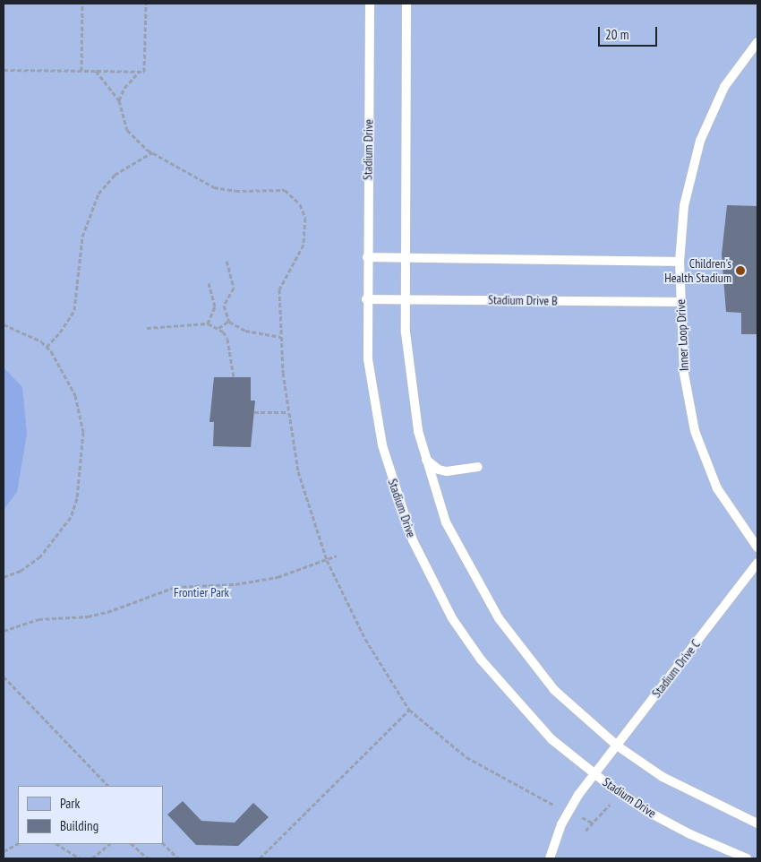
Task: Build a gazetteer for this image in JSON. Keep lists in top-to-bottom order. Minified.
{"streets":{"lane":["Stadium Drive","Stadium Drive B","Inner Loop Drive","Stadium Drive C"]},"crossings":[["Stadium Drive","Stadium Drive B"],["Stadium Drive","Stadium Drive C"],["Stadium Drive B","Inner Loop Drive"]],"parks":["Frontier Park"],"places":["Children's Health Stadium"],"legend":["Park","Building"],"scale_bar":"20 m"}
